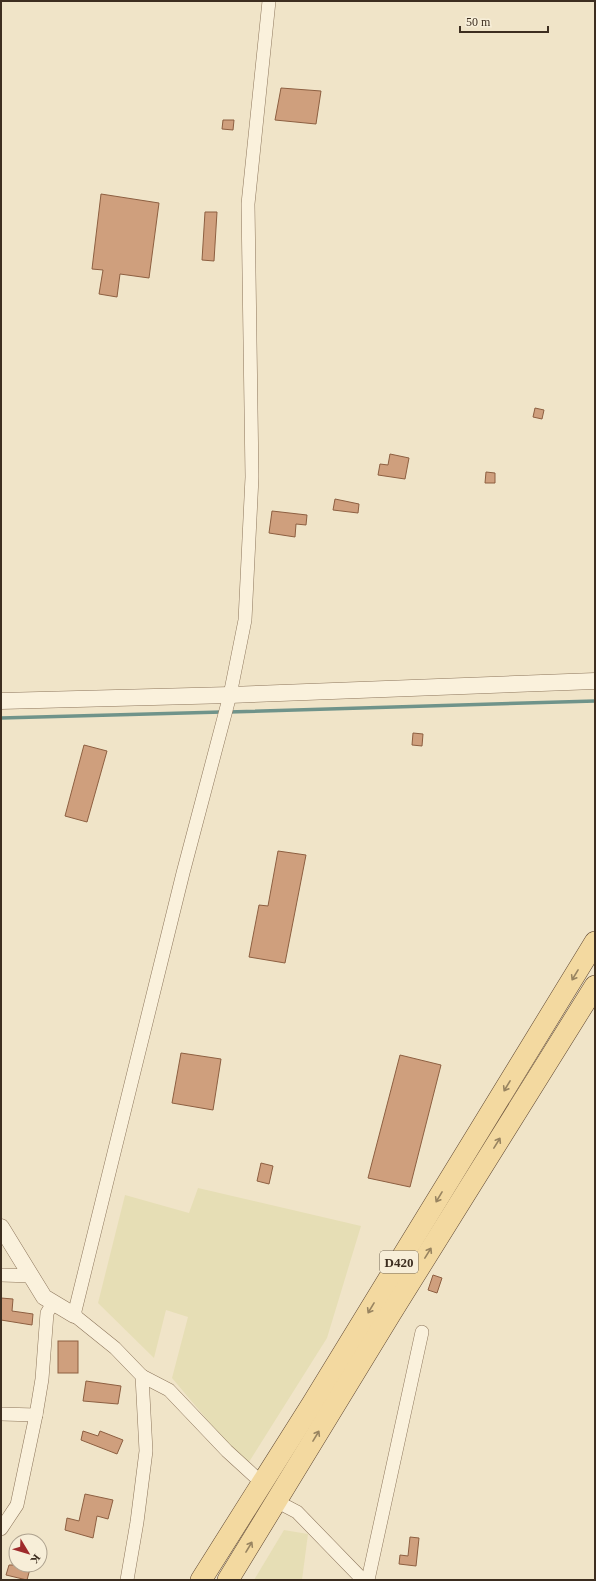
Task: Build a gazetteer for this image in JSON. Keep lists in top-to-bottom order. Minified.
{"streets":{"main road":["D420"]},"scale_bar":"50 m","north":"bottom right"}
